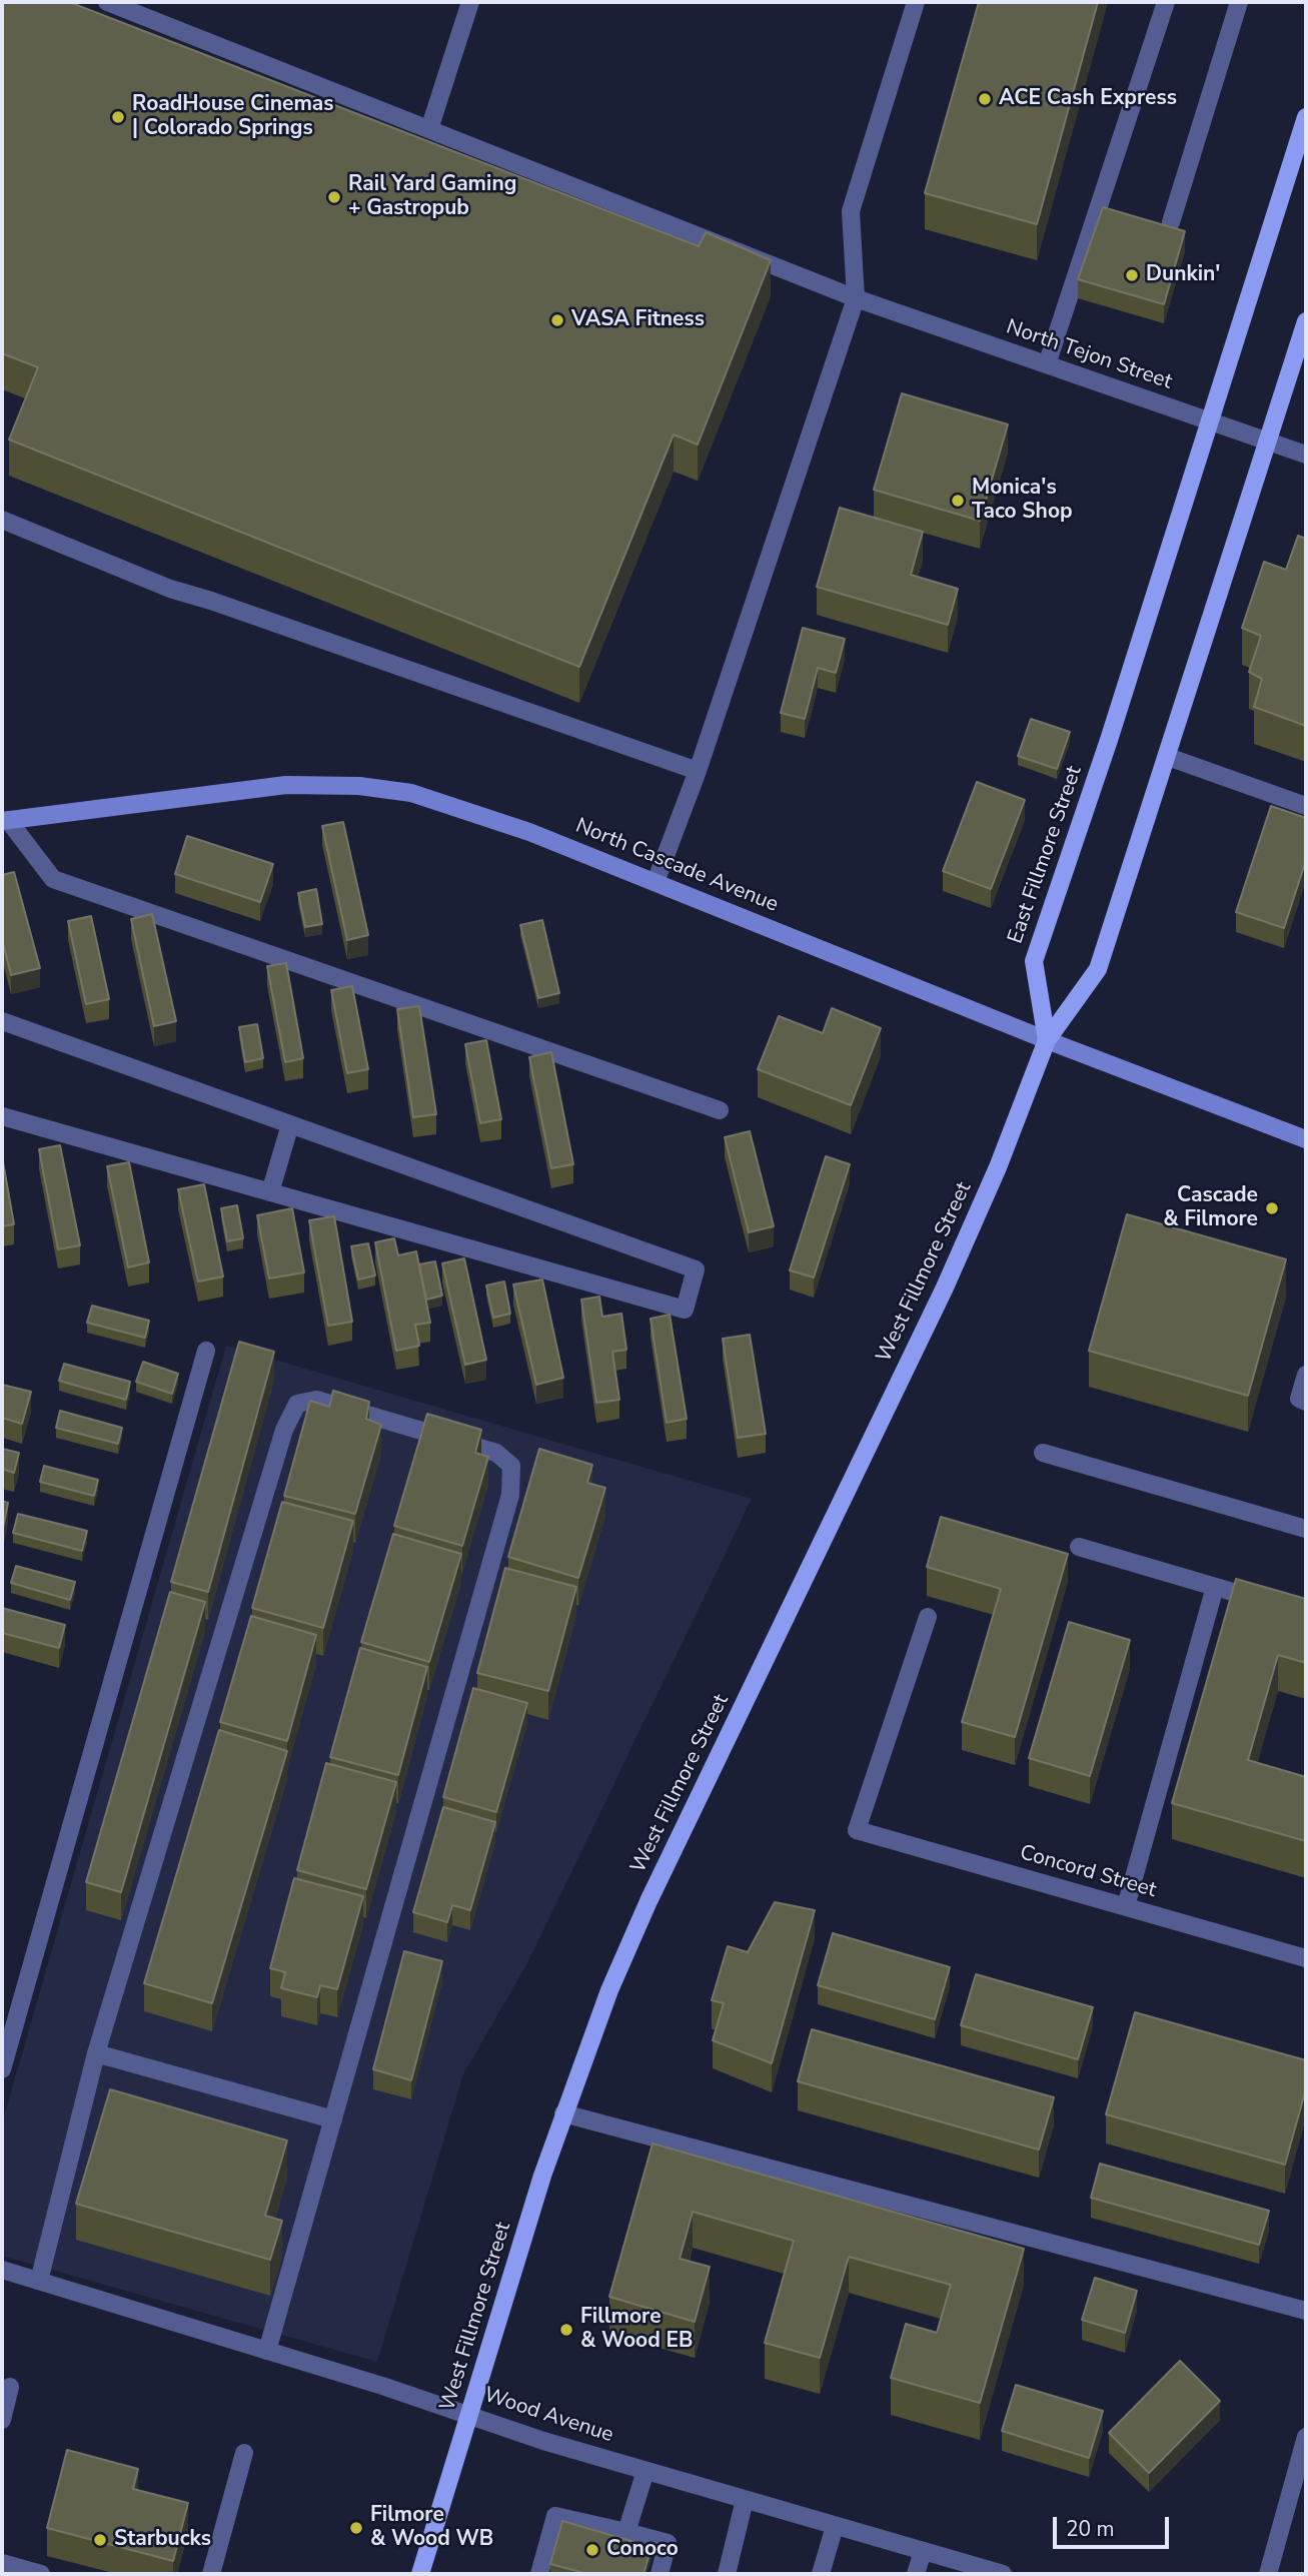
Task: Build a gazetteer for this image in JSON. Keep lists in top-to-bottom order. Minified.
{"streets":{"main road":["East Fillmore Street","West Fillmore Street"],"street":["North Tejon Street","North Cascade Avenue","Concord Street","Wood Avenue"]},"crossings":[["North Tejon Street","East Fillmore Street"],["East Fillmore Street","North Cascade Avenue"],["East Fillmore Street","West Fillmore Street"],["North Cascade Avenue","West Fillmore Street"],["West Fillmore Street","Wood Avenue"]],"places":["ACE Cash Express","RoadHouse Cinemas | Colorado Springs","Rail Yard Gaming + Gastropub","Dunkin'","VASA Fitness","Monica's Taco Shop","Cascade & Filmore","Fillmore & Wood EB","Filmore & Wood WB","Starbucks","Conoco"],"scale_bar":"20 m"}
